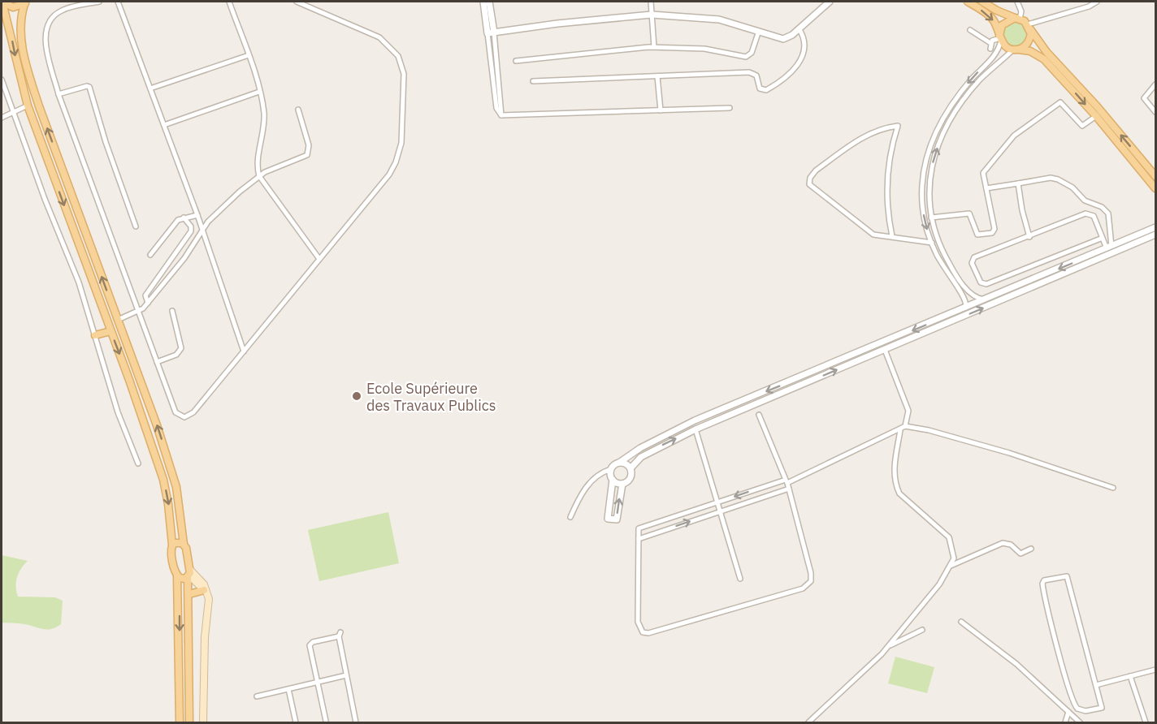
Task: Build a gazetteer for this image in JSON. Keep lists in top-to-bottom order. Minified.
{"places":["Ecole Supérieure des Travaux Publics"]}
